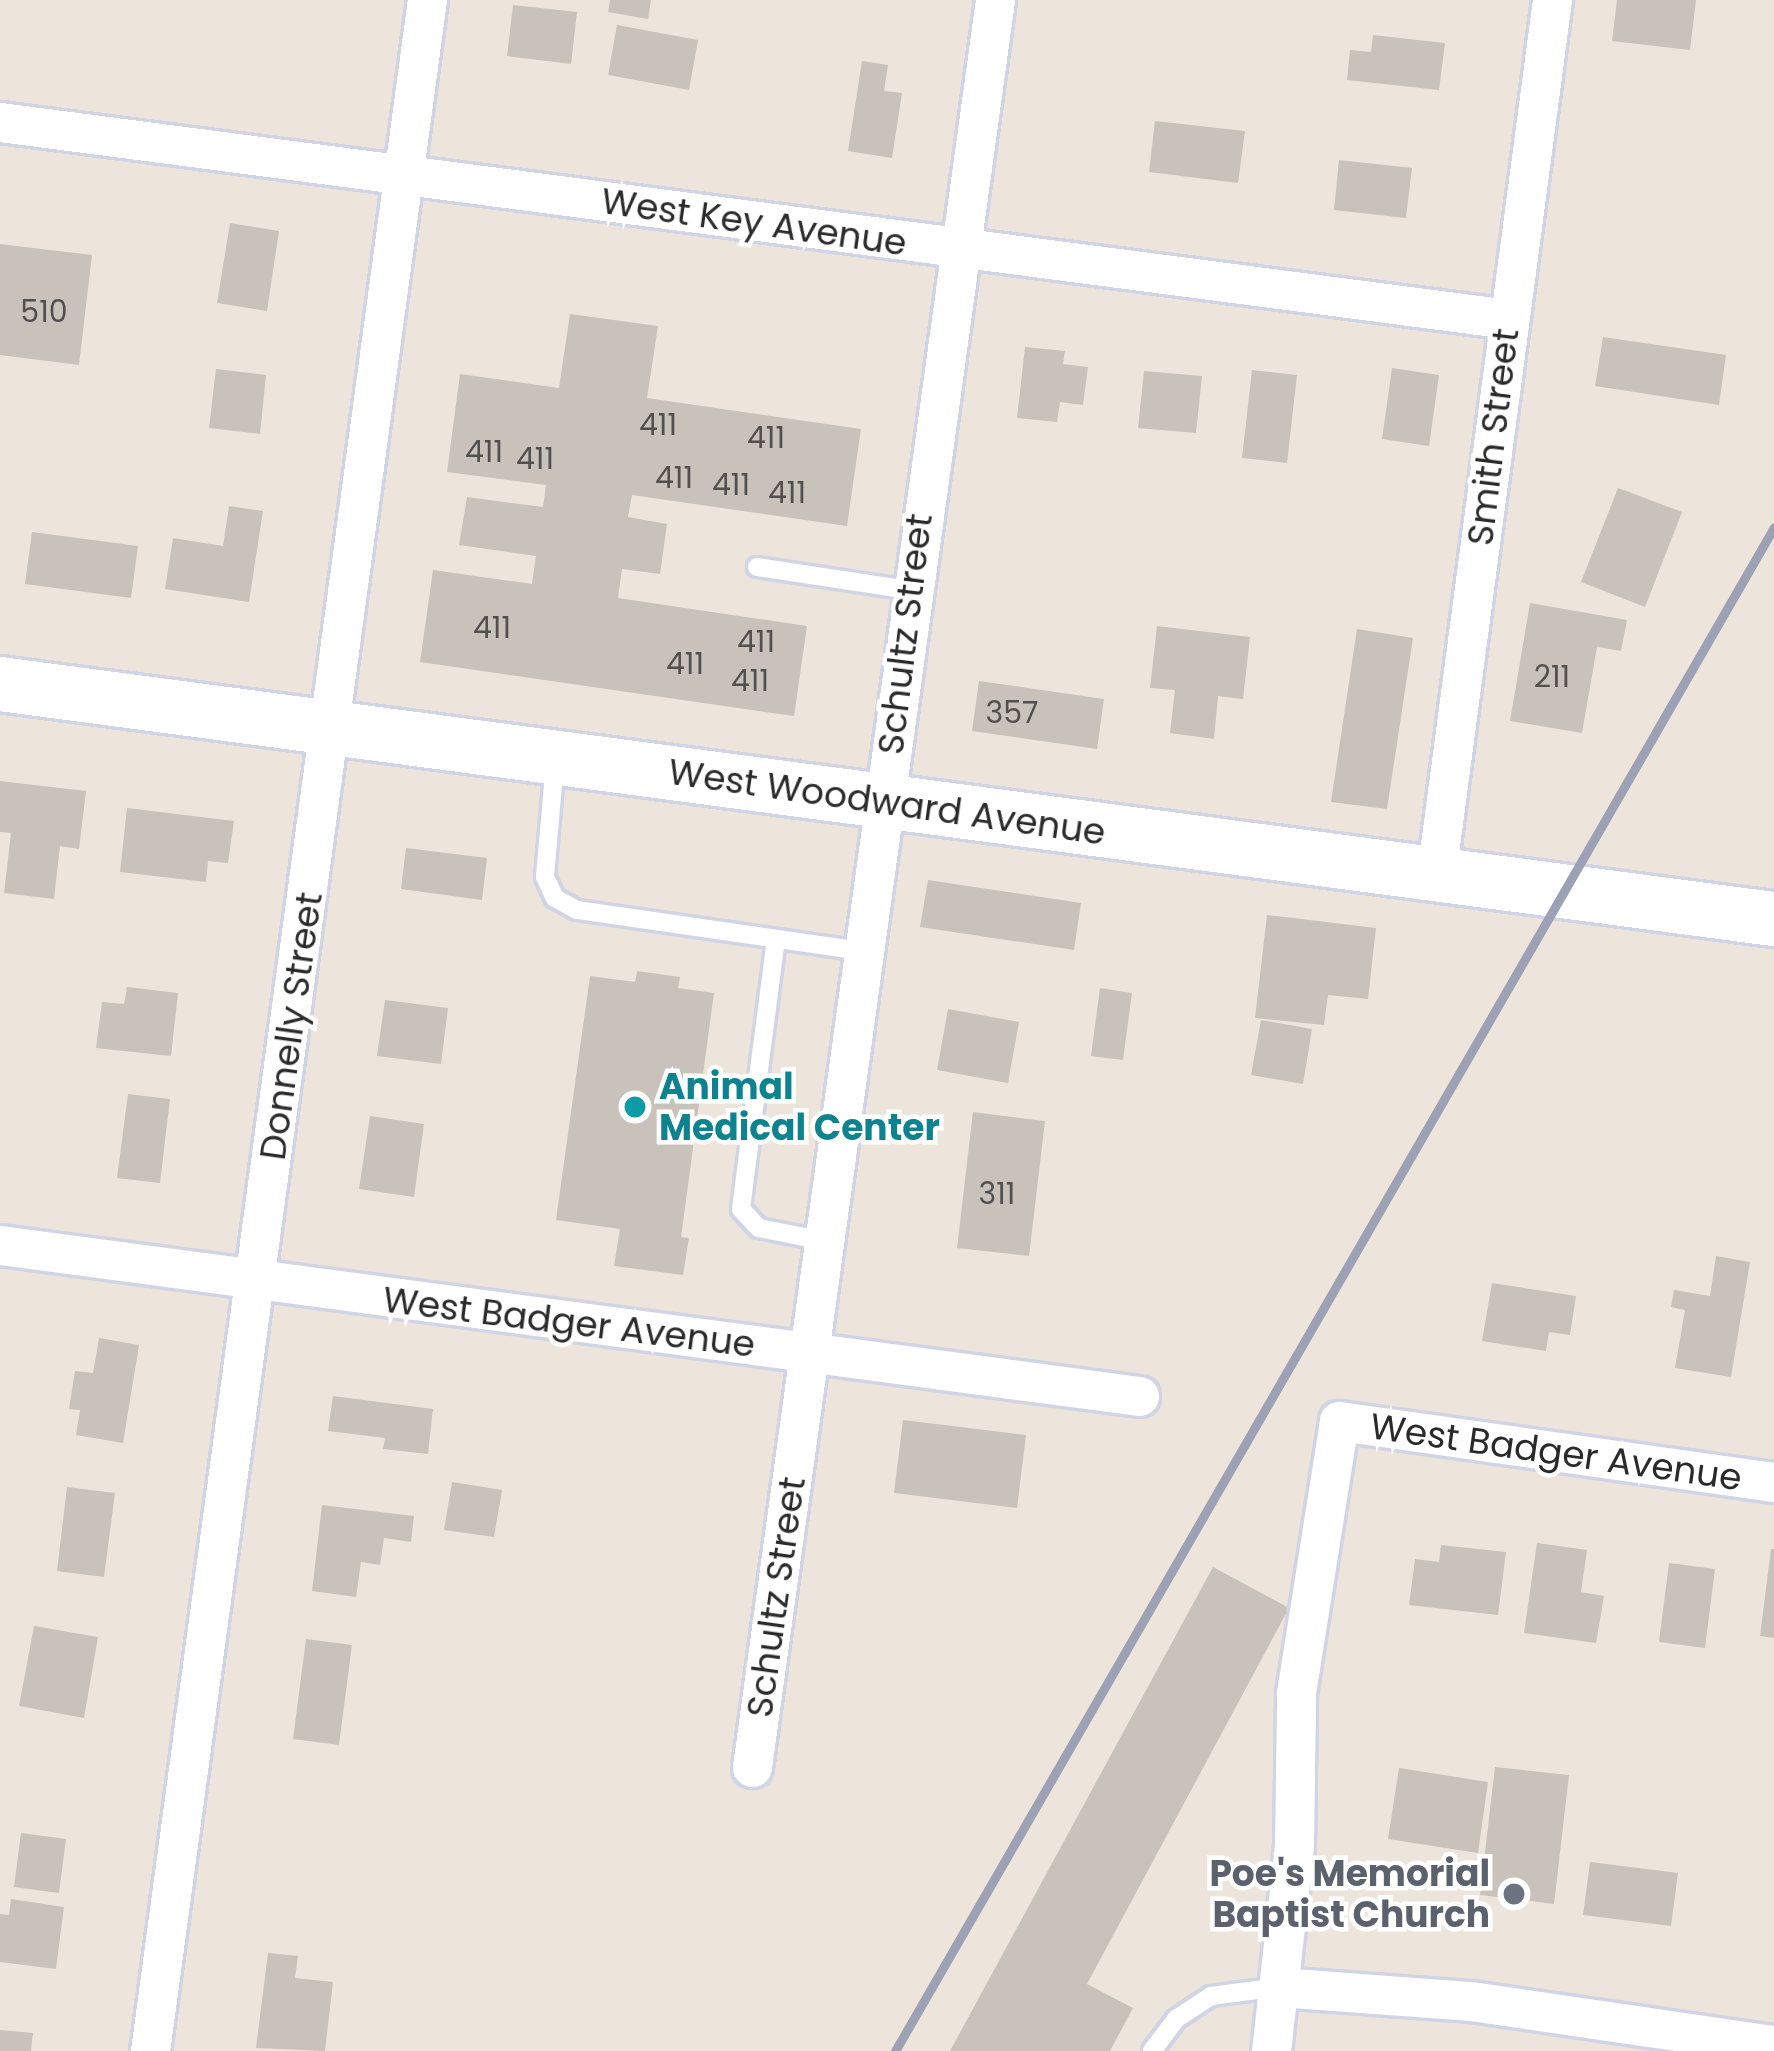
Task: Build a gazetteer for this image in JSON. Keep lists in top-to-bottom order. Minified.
{"streets":{"street":["West Key Avenue","Smith Street","Schultz Street","West Woodward Avenue","Donnelly Street","West Badger Avenue"]},"crossings":[["West Key Avenue","Smith Street"],["West Key Avenue","Schultz Street"],["West Key Avenue","Donnelly Street"],["Smith Street","West Woodward Avenue"],["Schultz Street","West Woodward Avenue"],["Schultz Street","West Badger Avenue"],["West Woodward Avenue","Donnelly Street"],["Donnelly Street","West Badger Avenue"]],"places":["Animal Medical Center","Poe's Memorial Baptist Church"],"house_numbers":["510","411","411","411","411","411","411","411","411","411","411","211","411","357","311"]}
